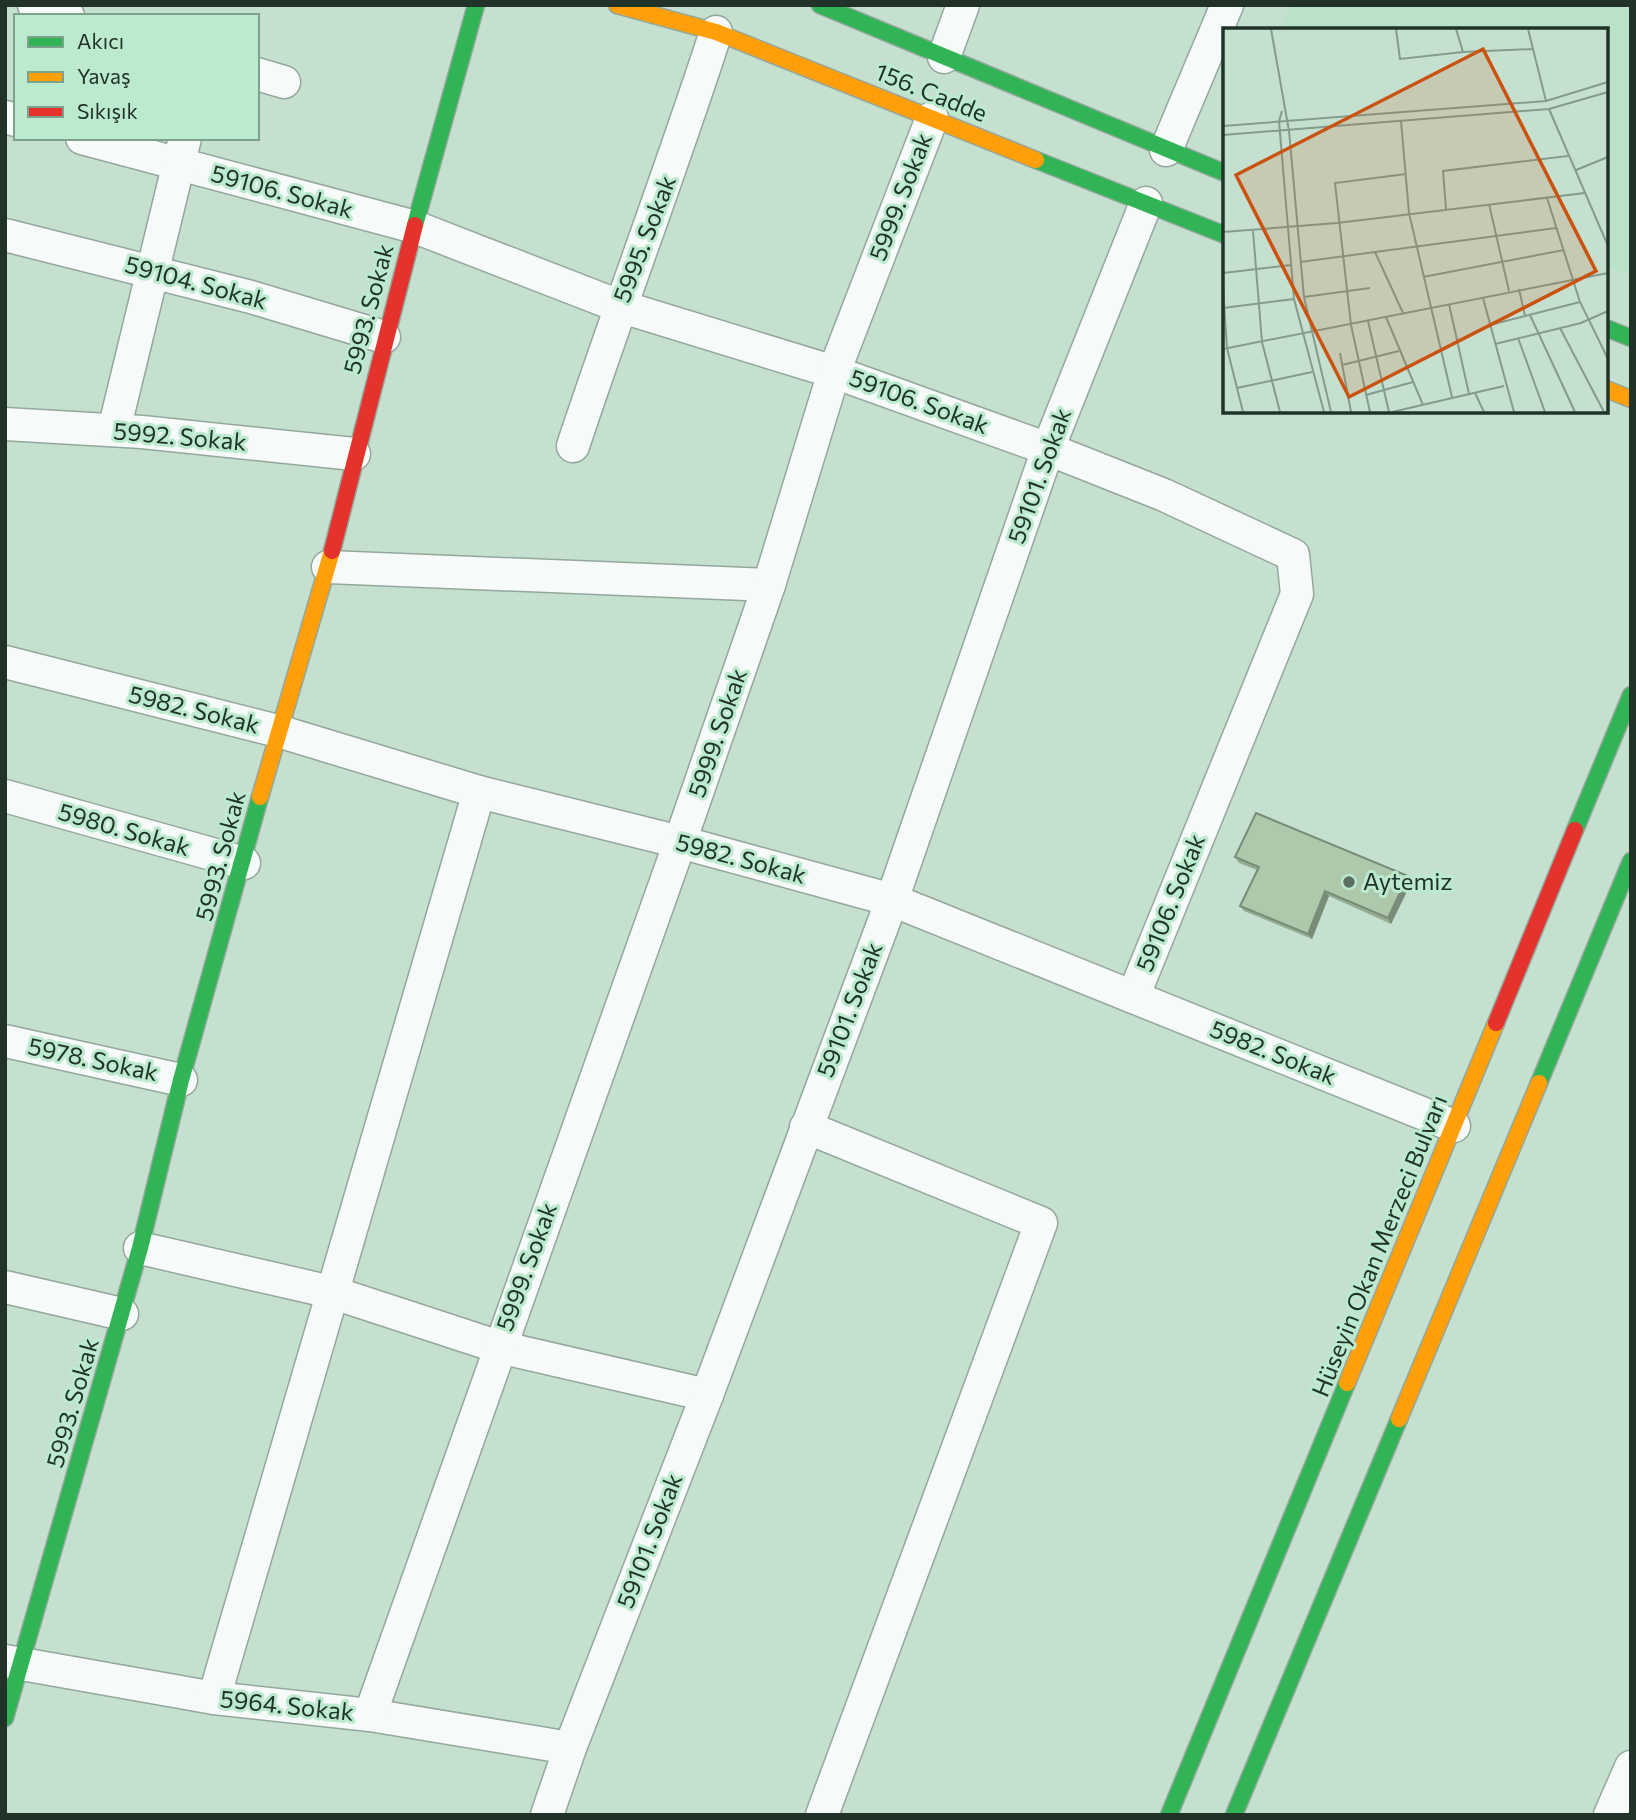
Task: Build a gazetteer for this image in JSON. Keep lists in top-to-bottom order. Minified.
{"streets":{"street":["156. Cadde","59106. Sokak","5999. Sokak","5995. Sokak","59104. Sokak","5993. Sokak","5992. Sokak","59101. Sokak","5982. Sokak","5980. Sokak","5978. Sokak","Hüseyin Okan Merzeci Bulvarı","5964. Sokak"]},"crossings":[["156. Cadde","5999. Sokak"],["156. Cadde","5995. Sokak"],["156. Cadde","59101. Sokak"],["59106. Sokak","5999. Sokak"],["59106. Sokak","5995. Sokak"],["59106. Sokak","5993. Sokak"],["59106. Sokak","59101. Sokak"],["59106. Sokak","5982. Sokak"],["5999. Sokak","5982. Sokak"],["5999. Sokak","5964. Sokak"],["59104. Sokak","5993. Sokak"],["5993. Sokak","5992. Sokak"],["5993. Sokak","5982. Sokak"],["5993. Sokak","5980. Sokak"],["5993. Sokak","5978. Sokak"],["5993. Sokak","5964. Sokak"],["59101. Sokak","5982. Sokak"],["59101. Sokak","5964. Sokak"],["5982. Sokak","Hüseyin Okan Merzeci Bulvarı"]],"places":["Aytemiz"],"legend":["Akıcı","Yavaş","Sıkışık"]}
